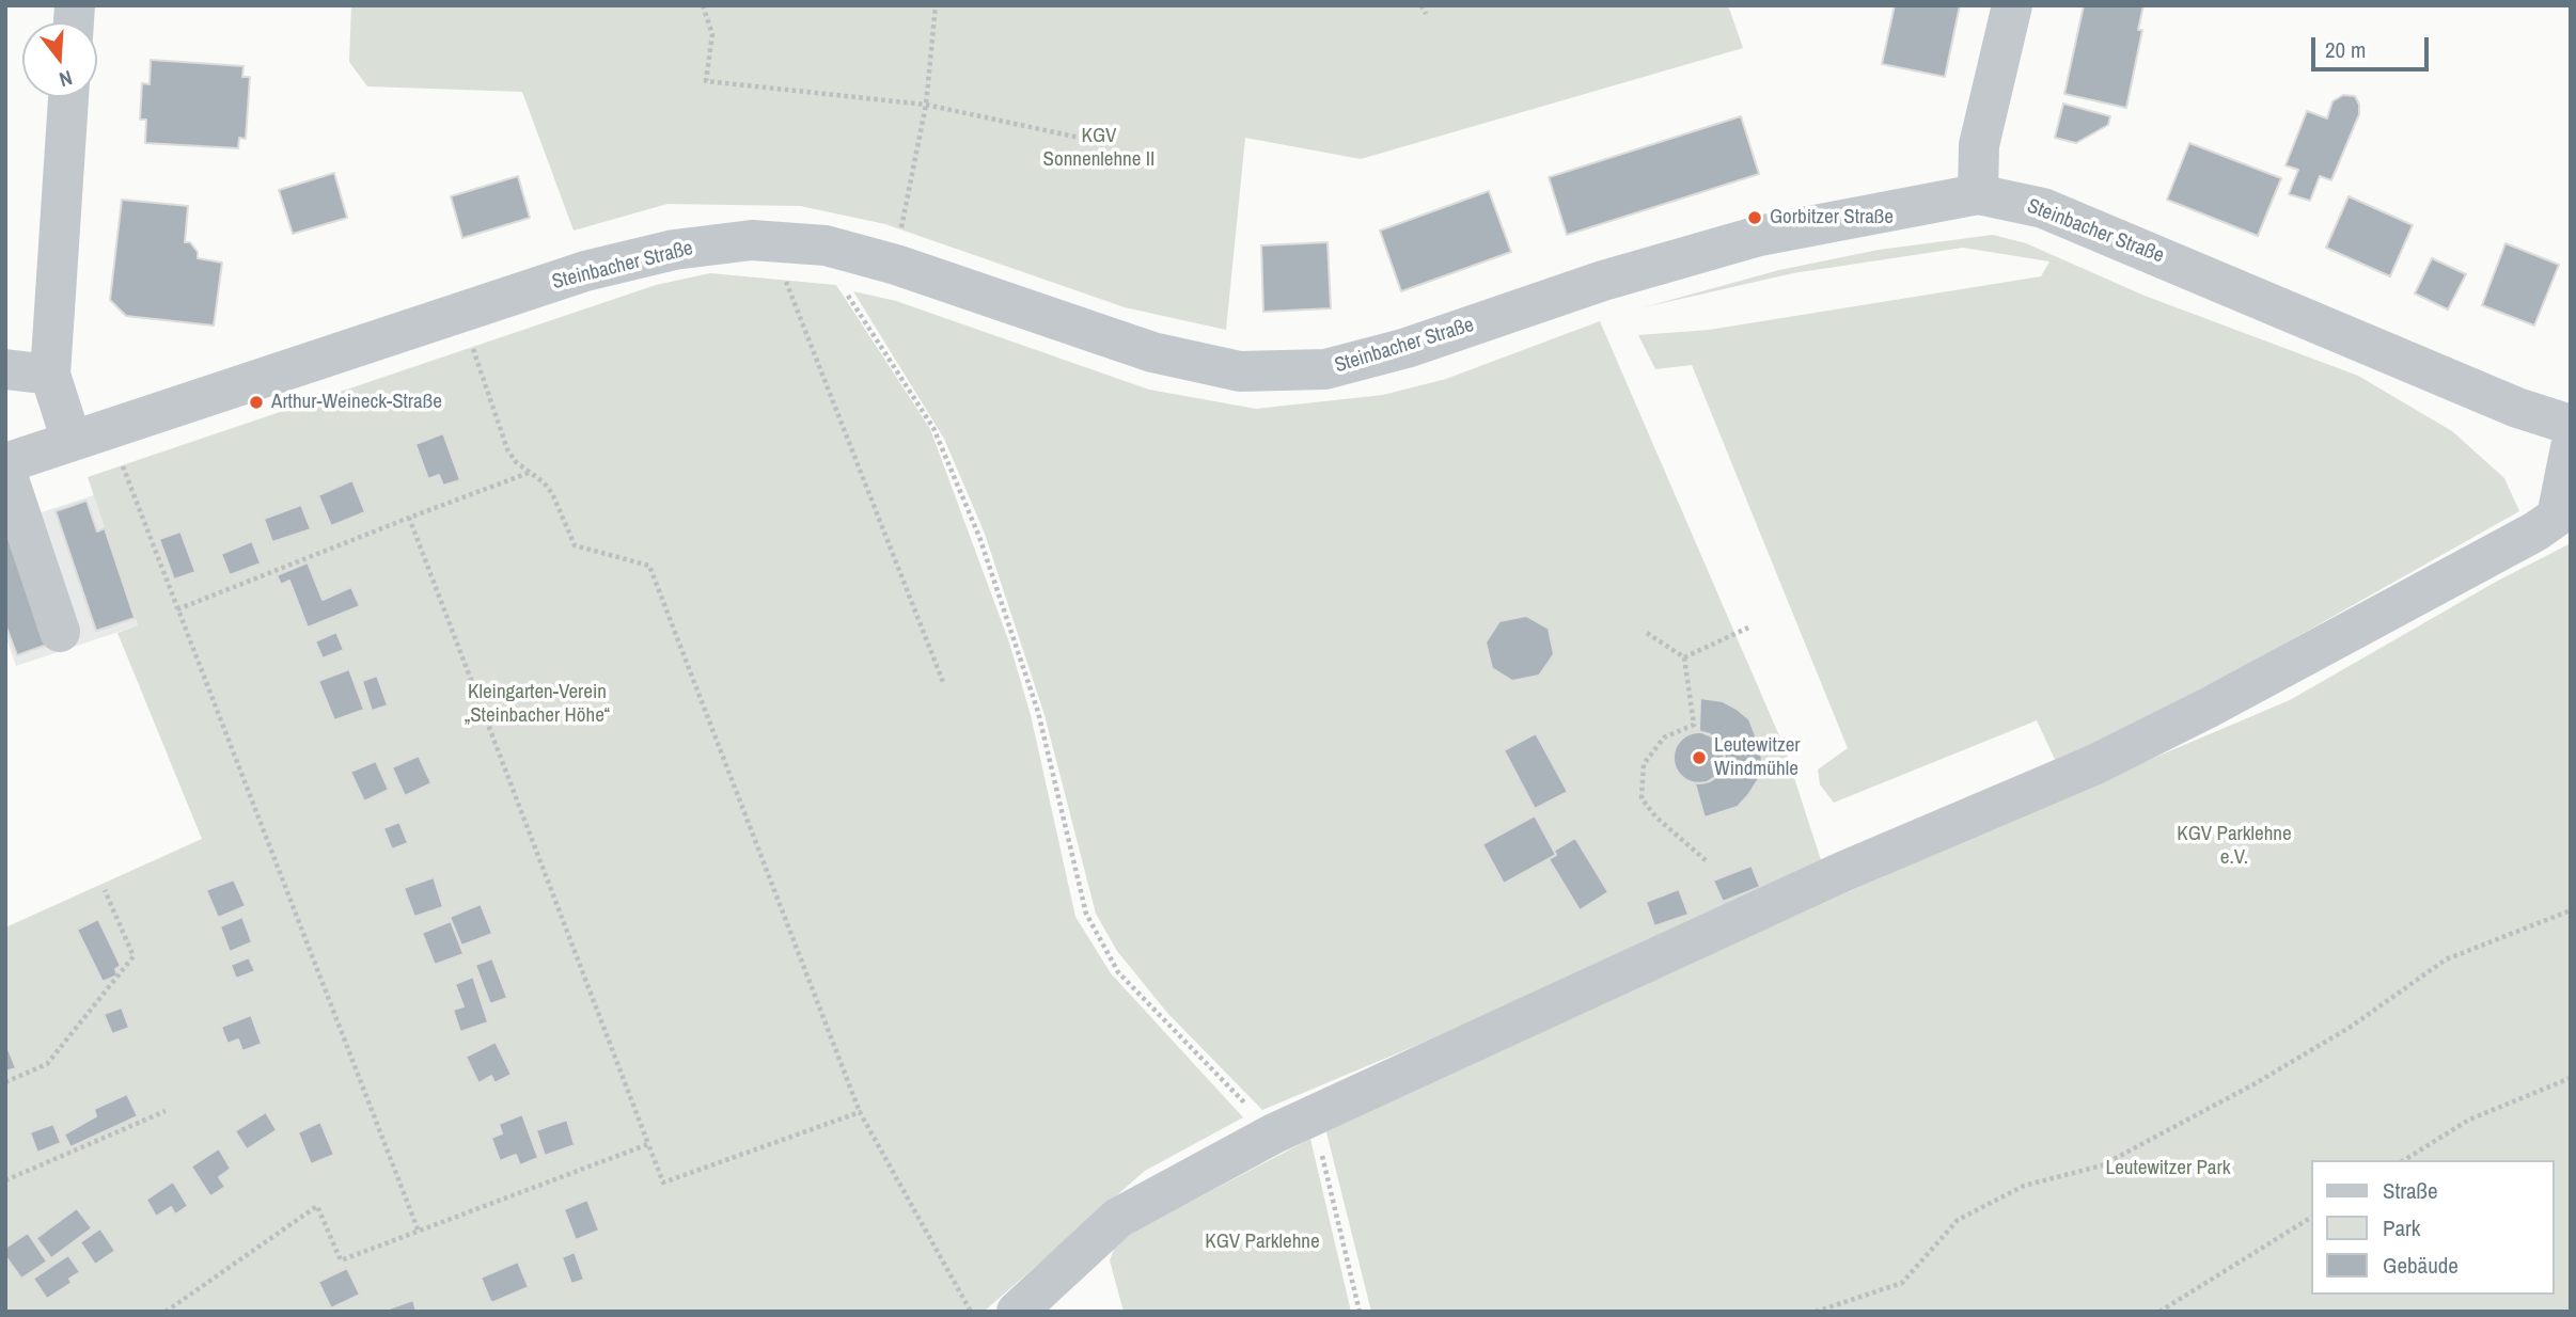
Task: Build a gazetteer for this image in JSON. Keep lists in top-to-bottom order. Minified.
{"streets":{"street":["Steinbacher Straße"]},"parks":["KGV Sonnenlehne II","Kleingarten-Verein „Steinbacher Höhe“","KGV Parklehne e.V.","Leutewitzer Park","KGV Parklehne"],"places":["Gorbitzer Straße","Arthur-Weineck-Straße","Leutewitzer Windmühle"],"legend":["Straße","Park","Gebäude"],"scale_bar":"20 m","north":"bottom"}
